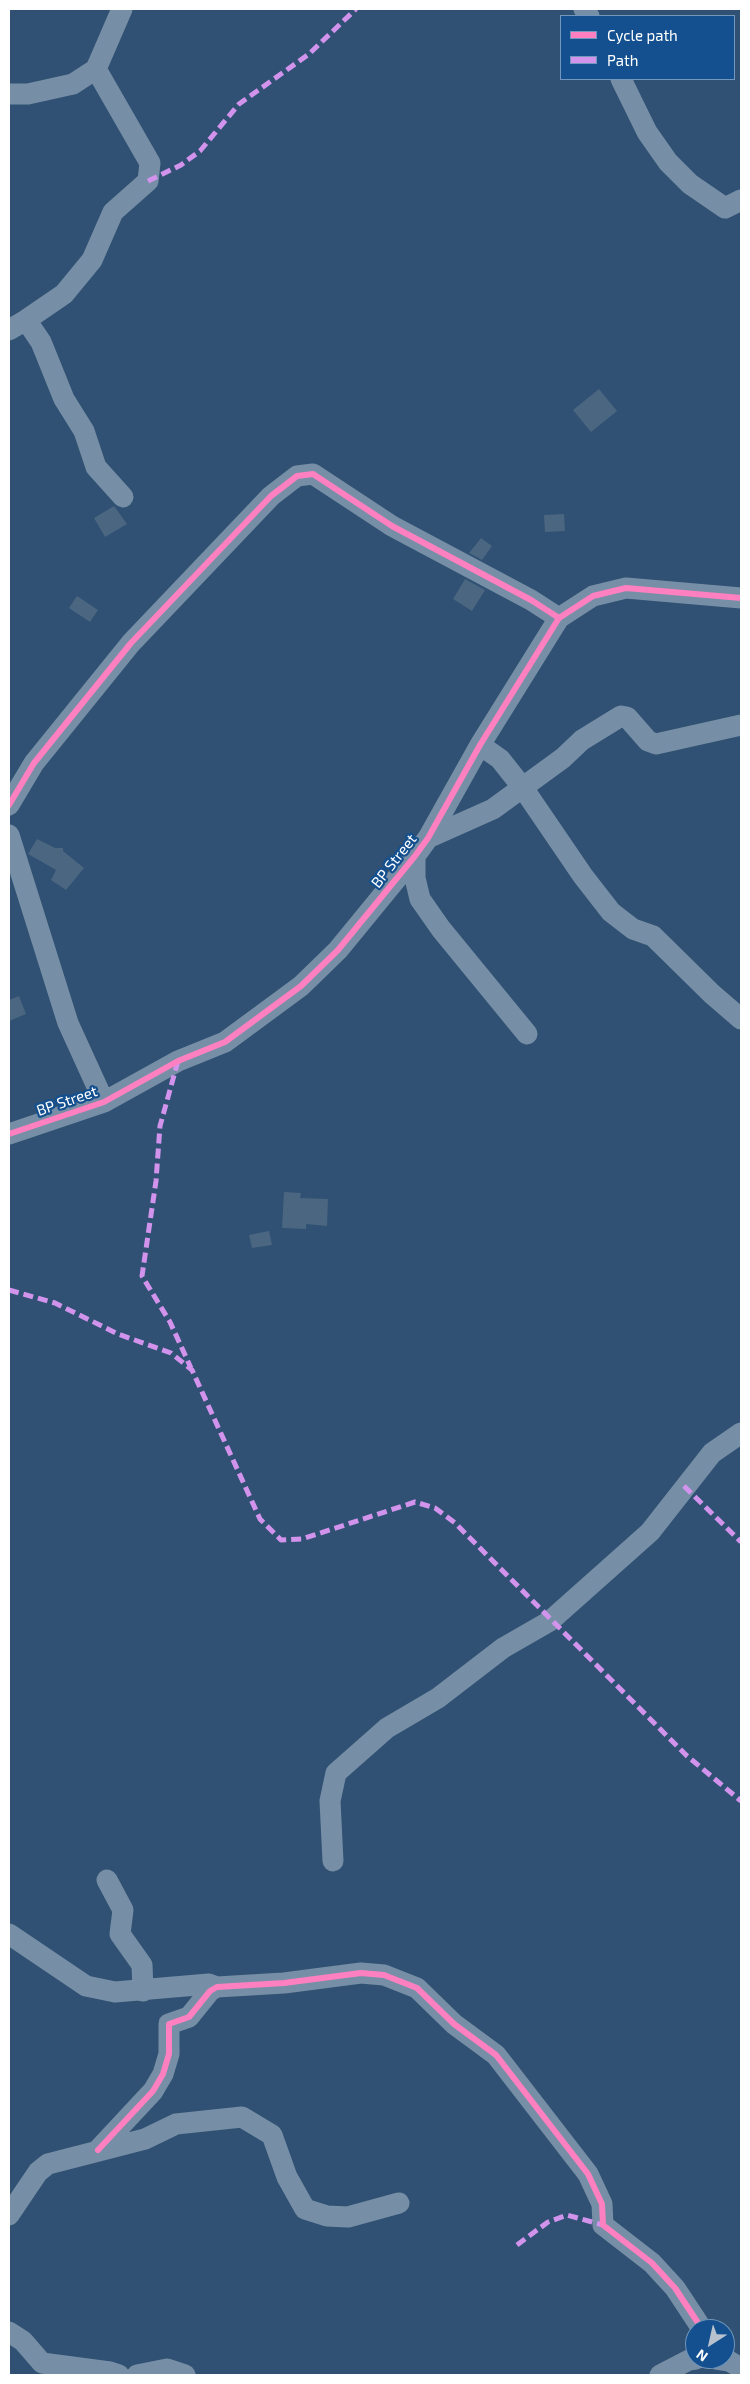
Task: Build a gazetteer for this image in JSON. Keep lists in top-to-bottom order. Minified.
{"streets":{"street":["BP Street"]},"legend":["Cycle path","Path"],"north":"bottom left"}
